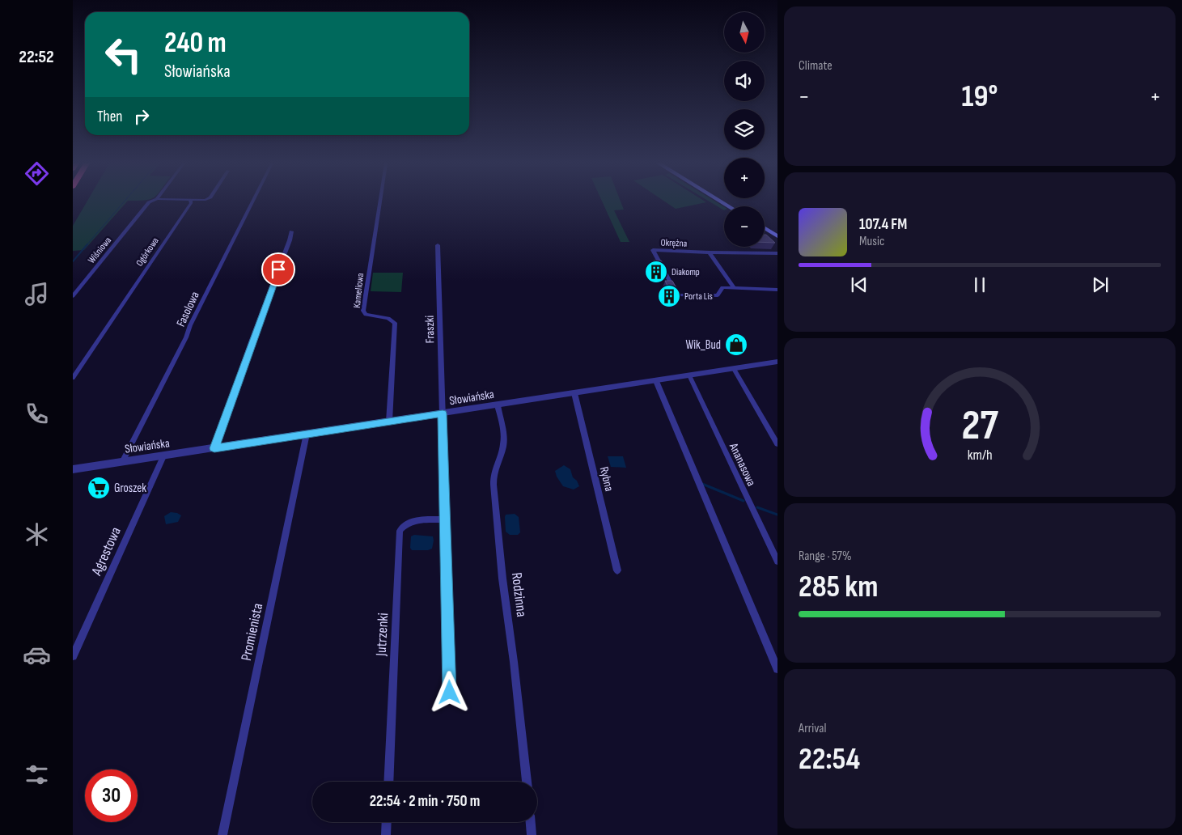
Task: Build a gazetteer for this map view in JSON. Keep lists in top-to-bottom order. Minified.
{"streets":{"street":["Okrężna","Wiśniowa","Ogórkowa","Kameliowa","Fasolowa","Fraszki","Słowiańska","Ananasowa","Rybna","Agrestowa","Rodzinna","Promienista","Jutrzenki"]},"crossings":[["Kameliowa","Słowiańska"],["Fasolowa","Słowiańska"],["Fraszki","Słowiańska"],["Słowiańska","Ananasowa"],["Słowiańska","Rybna"],["Słowiańska","Agrestowa"],["Słowiańska","Rodzinna"],["Słowiańska","Promienista"]],"places":{"building":["Diakomp","Porta Lis"],"shop":["Wik_Bud"],"supermarket":["Groszek"]},"north":"bottom","page":{"tabs":"22:52","tile":["Climate",["Range · 57%","285 km"],["Arrival","22:54"]],"map_buttons":["+","−"],"turn":["240 m","Słowiańska"],"heat":["−","19°","+"],"then":"Then","song":["107.4 FM","Music"],"limit":"30","trip":"22:54 · 2 min · 750 m","gauge":["27","km/h"]}}
